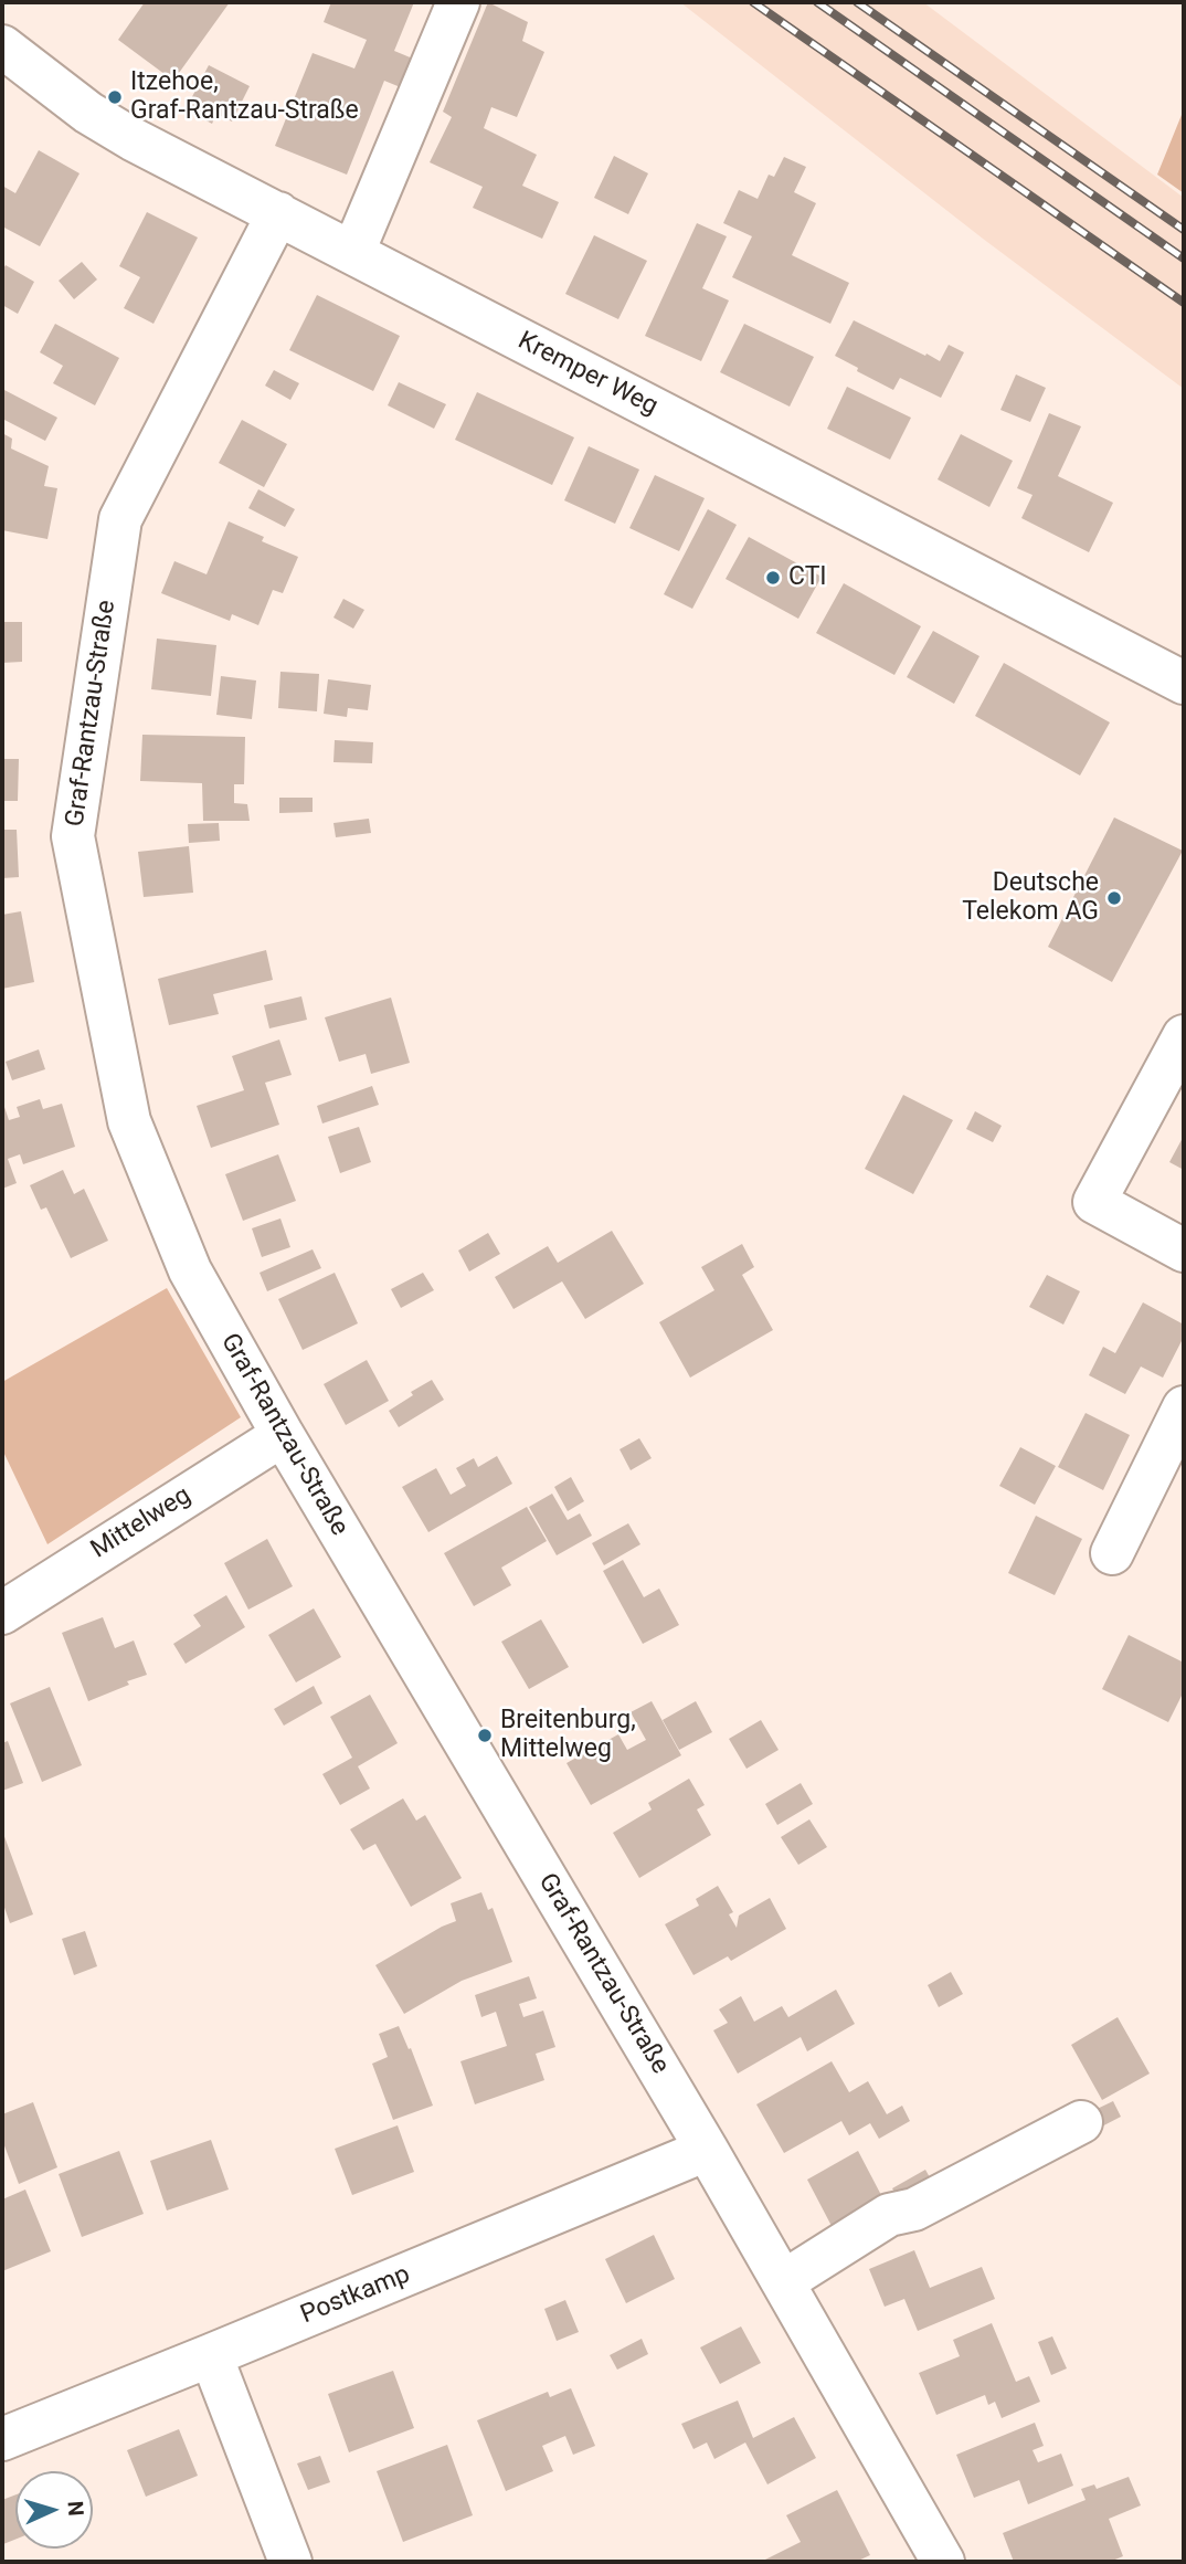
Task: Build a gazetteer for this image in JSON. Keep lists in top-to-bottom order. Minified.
{"streets":{"street":["Kremper Weg","Graf-Rantzau-Straße","Mittelweg","Postkamp"]},"crossings":[["Kremper Weg","Graf-Rantzau-Straße"],["Graf-Rantzau-Straße","Mittelweg"],["Graf-Rantzau-Straße","Postkamp"]],"places":["Itzehoe, Graf-Rantzau-Straße","CTI","Deutsche Telekom AG","Breitenburg, Mittelweg"],"north":"right"}
